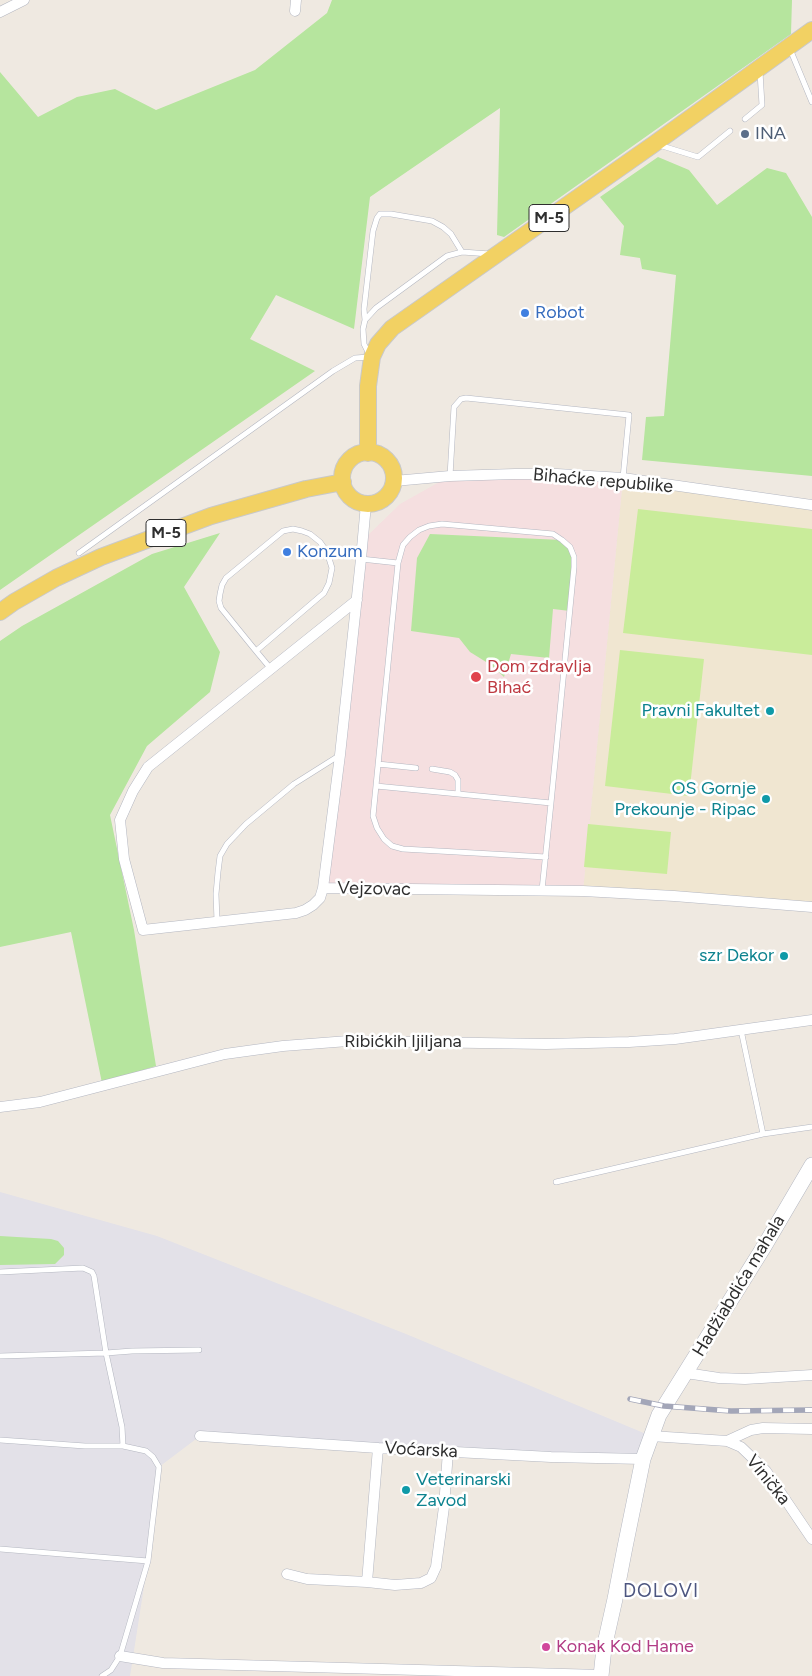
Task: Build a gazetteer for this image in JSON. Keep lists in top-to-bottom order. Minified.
{"streets":{"main road":["M-5"],"street":["Bihaćke republike","Vejzovac","Ribićkih ljiljana","Hadžiabdića mahala","Voćarska","Vinička"]},"crossings":[["M-5","Bihaćke republike"],["M-5","Vejzovac"],["Bihaćke republike","Vejzovac"],["Hadžiabdića mahala","Voćarska"],["Hadžiabdića mahala","Vinička"]],"districts":["DOLOVI"],"places":["INA","Robot","Konzum","Dom zdravlja Bihać","Pravni Fakultet","OS Gornje Prekounje - Ripac","szr Dekor","Veterinarski Zavod","Konak Kod Hame"]}
